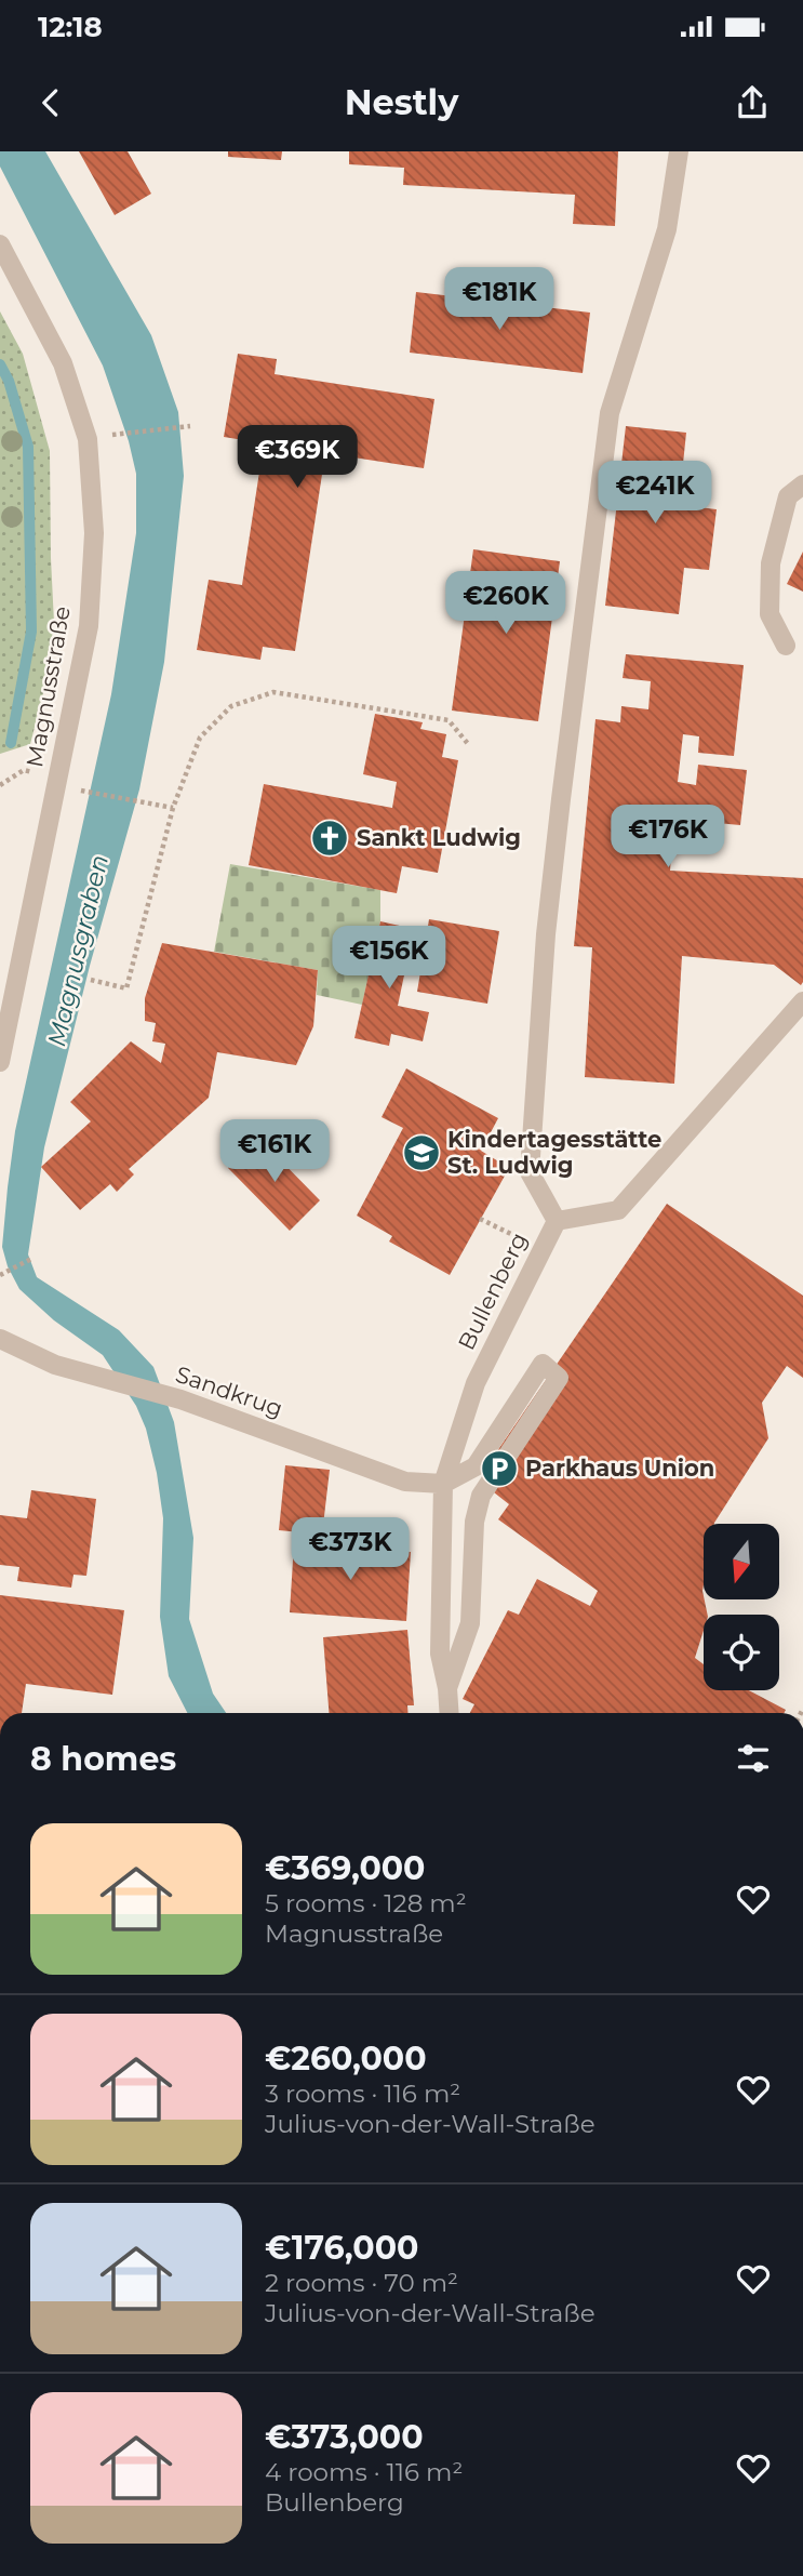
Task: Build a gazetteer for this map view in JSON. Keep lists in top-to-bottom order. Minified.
{"streets":{"street":["Magnusstraße","Bullenberg","Sandkrug"]},"crossings":[["Bullenberg","Sandkrug"]],"water":["Magnusgraben"],"places":{"church":["Sankt Ludwig"],"school or university":["Kindertagesstätte St. Ludwig"],"parking":["Parkhaus Union"]},"north":"bottom","page":{"status":"12:18","header":"Nestly","price":["€181K","€369K","€241K","€260K","€176K","€156K","€161K","€373K"],"heading":"8 homes","list":[{"name":"€369,000","note":"5 rooms · 128 m² · Magnusstraße"},{"name":"€260,000","note":"3 rooms · 116 m² · Julius-von-der-Wall-Straße"},{"name":"€176,000","note":"2 rooms · 70 m² · Julius-von-der-Wall-Straße"},{"name":"€373,000","note":"4 rooms · 116 m² · Bullenberg"}]}}
